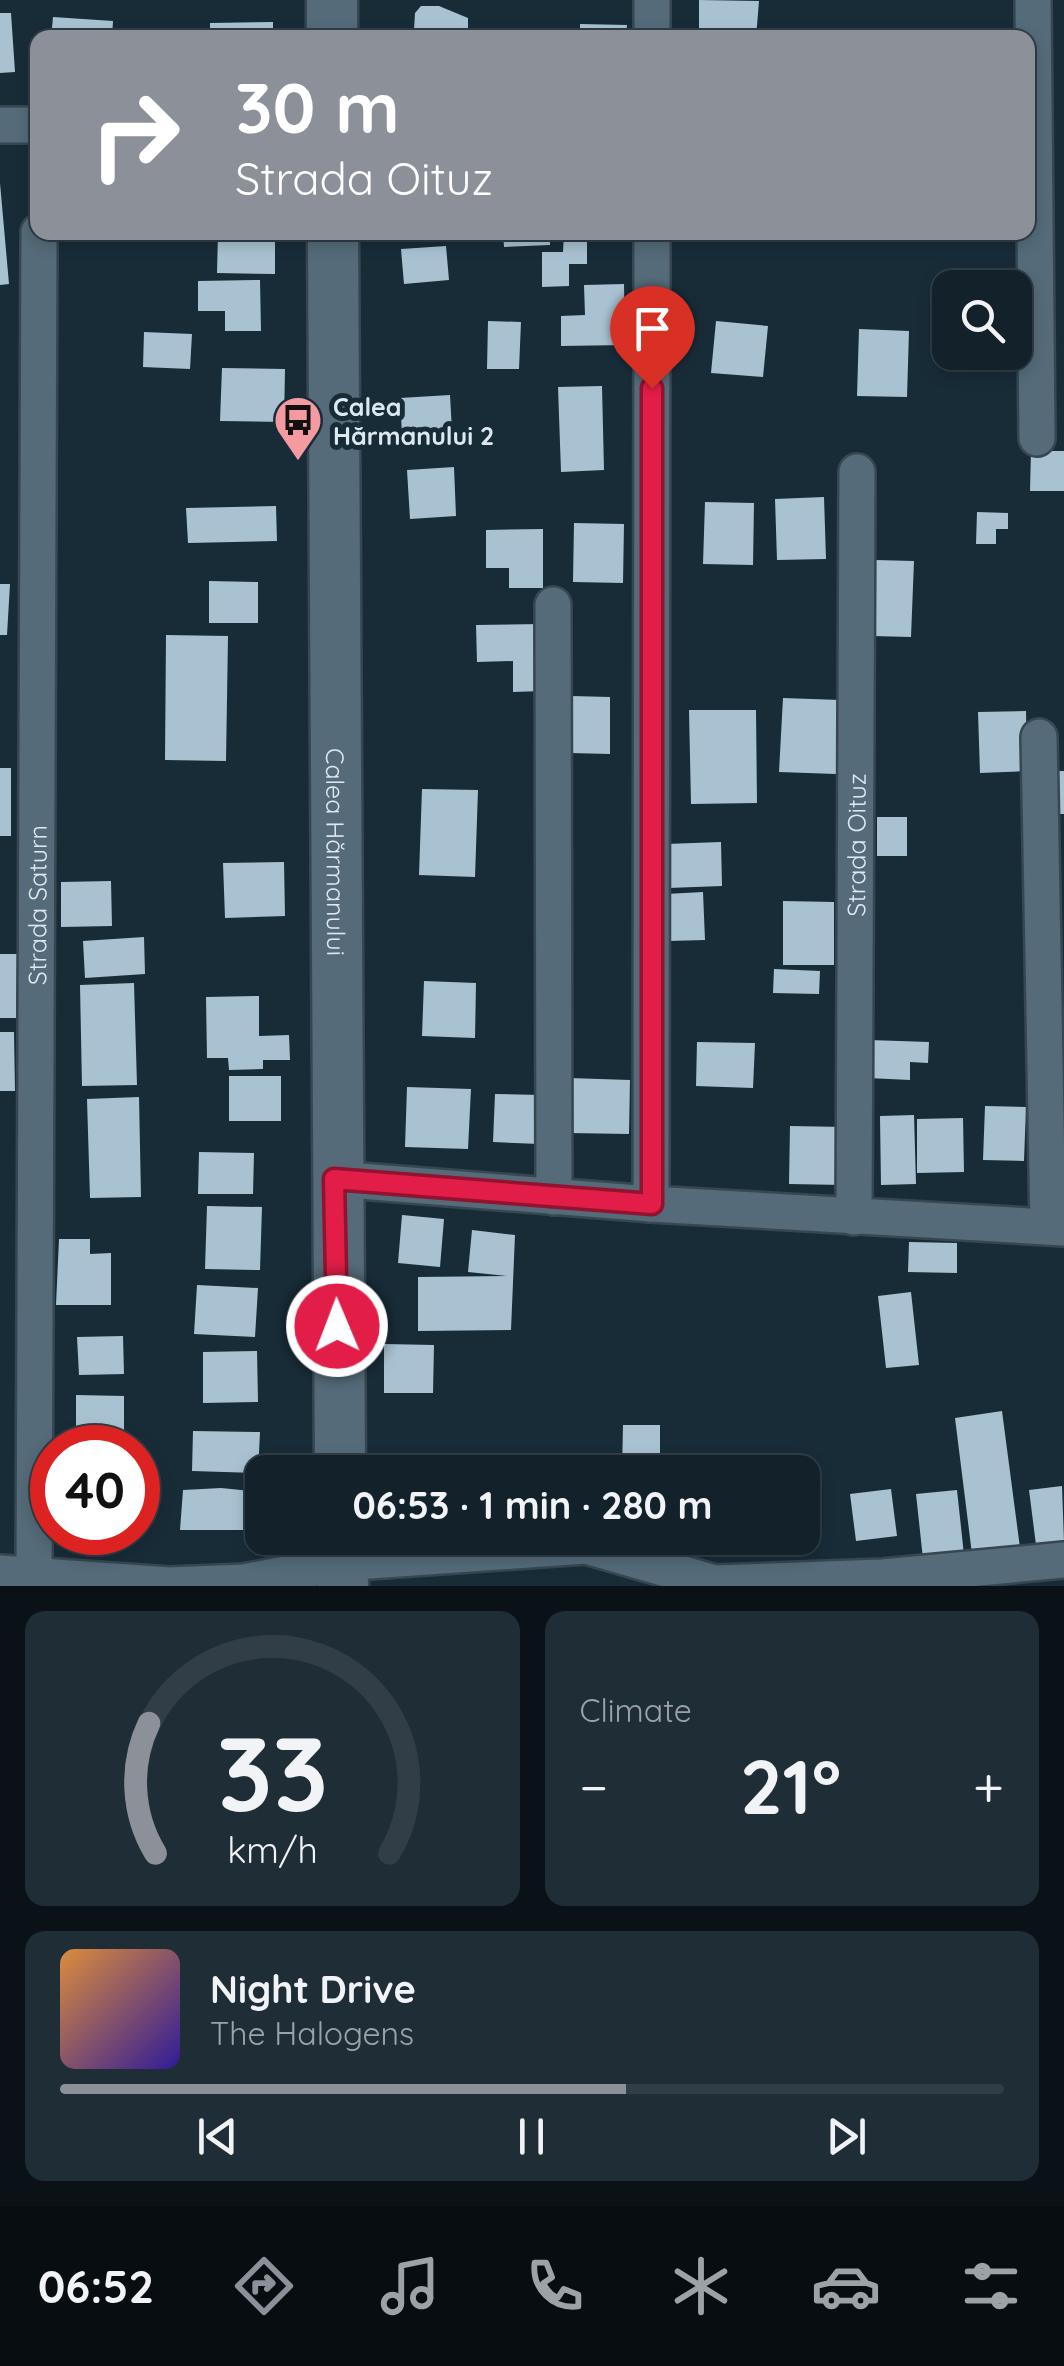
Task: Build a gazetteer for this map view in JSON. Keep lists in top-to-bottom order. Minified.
{"streets":{"street":["Strada Oituz","Calea Hărmanului","Strada Saturn"]},"places":{"bus stop":["Calea Hărmanului 2"]},"page":{"turn":["30 m","Strada Oituz"],"limit":"40","trip":"06:53 · 1 min · 280 m","tile":"Climate","heat":["−","21°","+"],"song":["Night Drive","The Halogens"],"tabs":"06:52","gauge":["33","km/h"]}}
